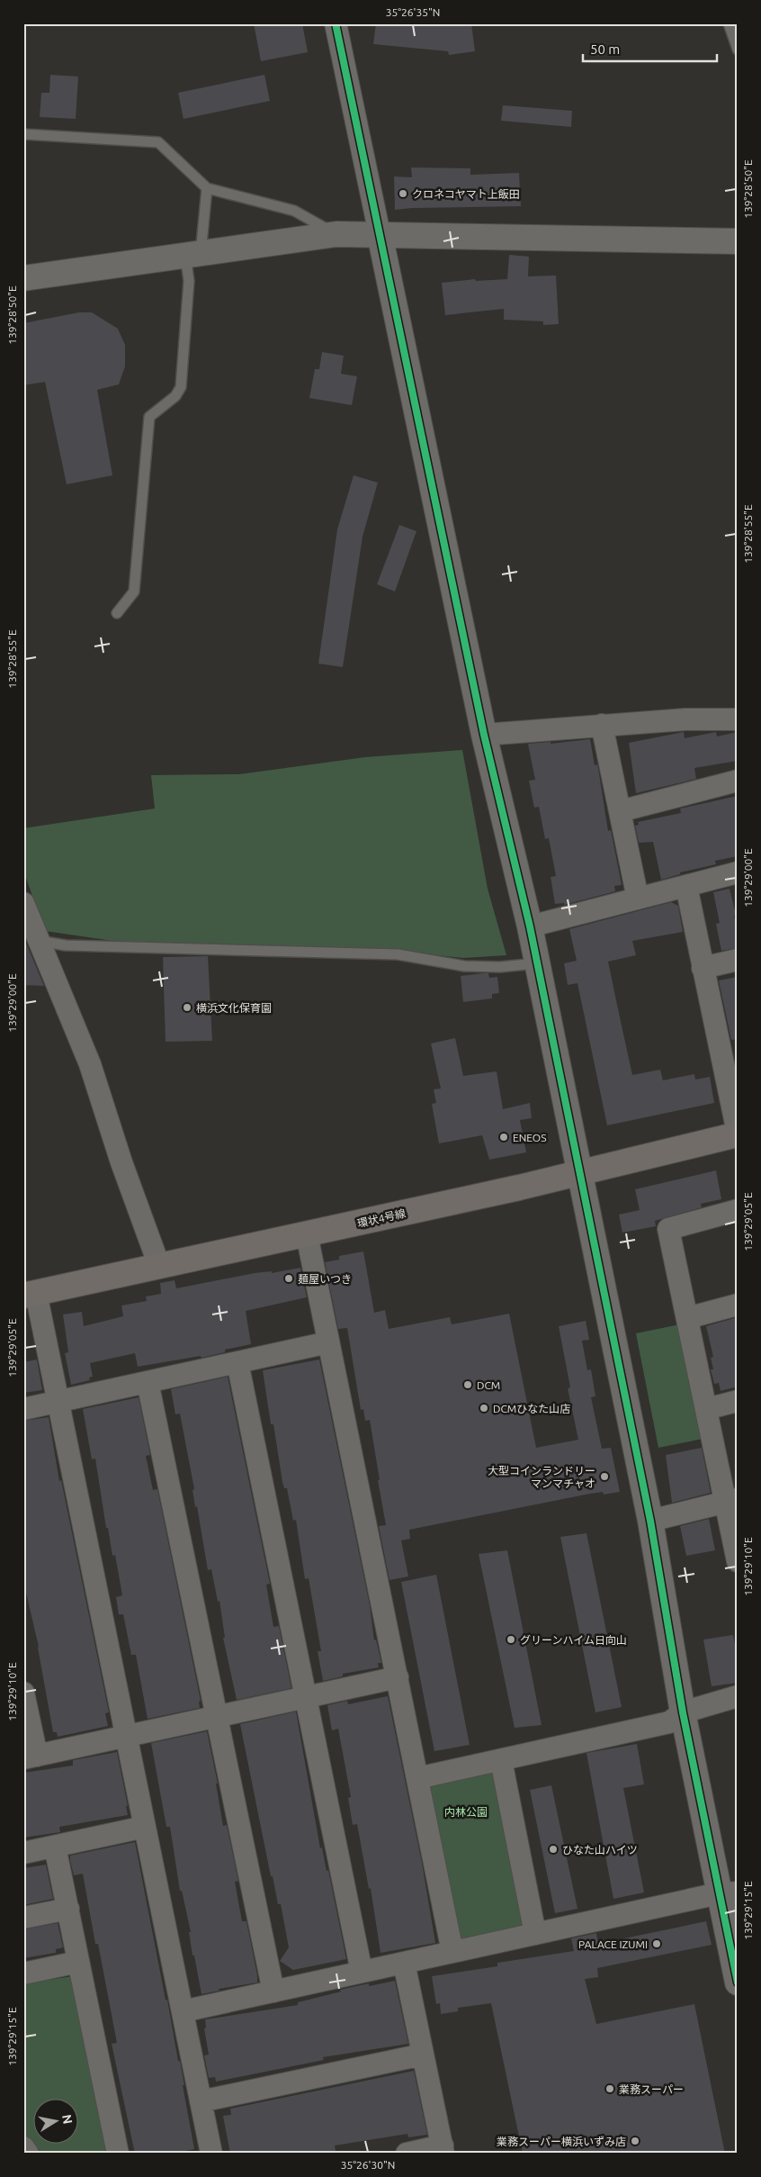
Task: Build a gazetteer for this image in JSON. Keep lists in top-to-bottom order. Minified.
{"streets":{"main road":["環状4号線"]},"parks":["内林公園"],"places":["クロネコヤマト上飯田","横浜文化保育園","ENEOS","麺屋いつき","DCM","DCMひなた山店","大型コインランドリー マンマチャオ","グリーンハイム日向山","ひなた山ハイツ","PALACE IZUMI","業務スーパー","業務スーパー横浜いずみ店"],"scale_bar":"50 m","north":"right","coordinates":["35°26'35\"N","139°28'50\"E","139°28'55\"E","139°29'00\"E","139°29'05\"E","139°29'10\"E","139°29'15\"E","35°26'30\"N"]}
